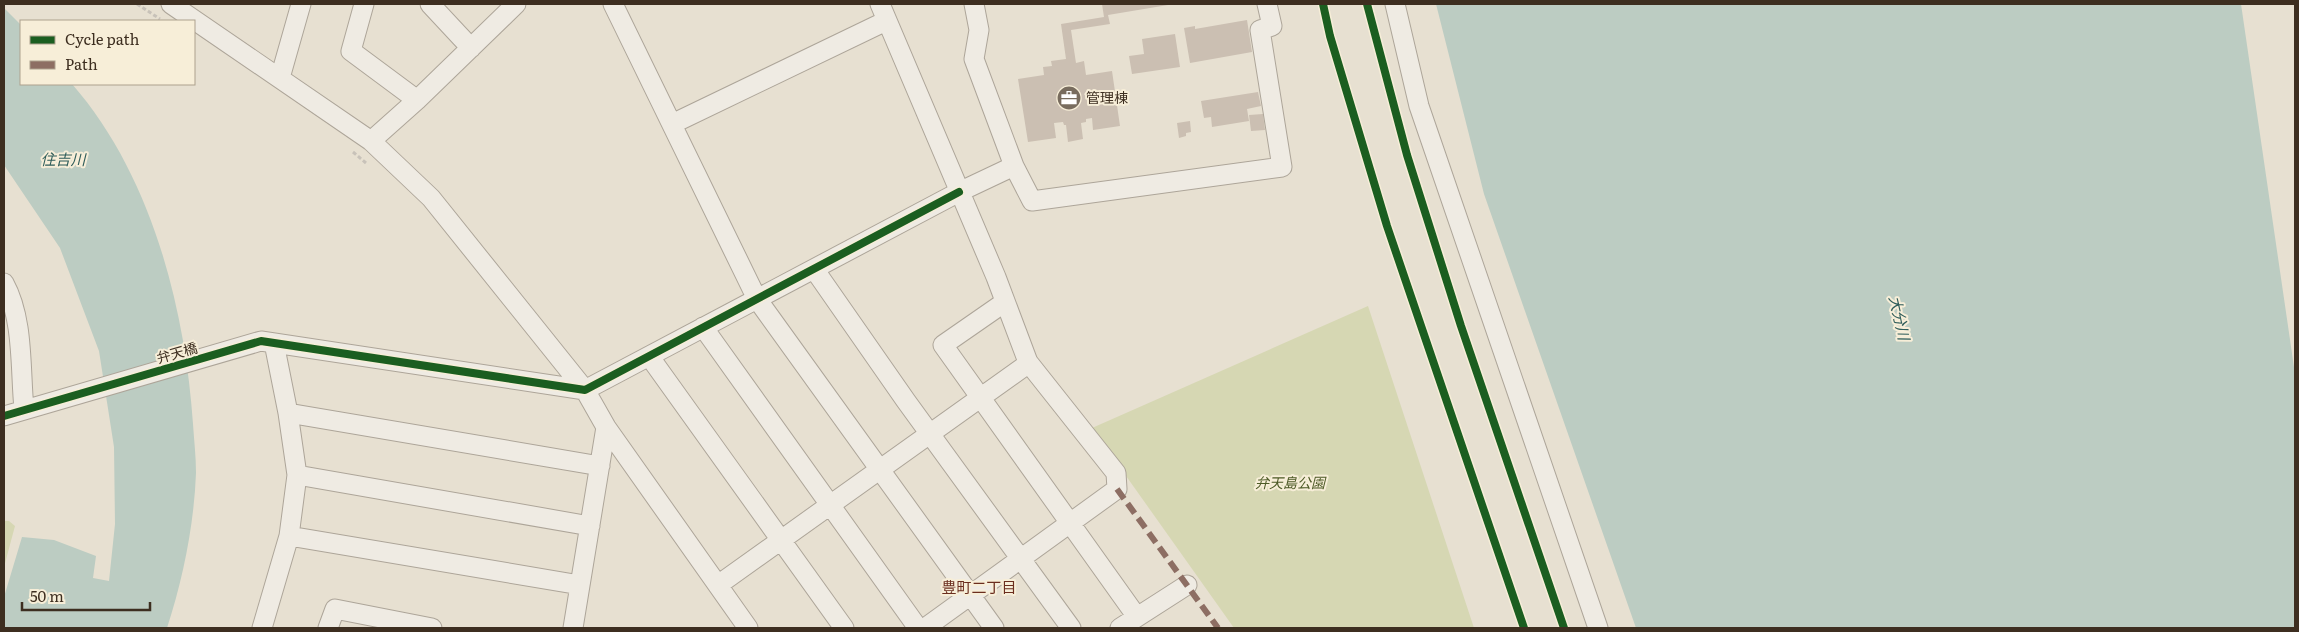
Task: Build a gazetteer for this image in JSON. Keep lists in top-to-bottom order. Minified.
{"streets":{"street":["弁天橋"]},"districts":["豊町二丁目"],"water":["住吉川","大分川"],"parks":["弁天島公園"],"places":{"office":["管理棟"]},"legend":["Cycle path","Path"],"scale_bar":"50 m"}
